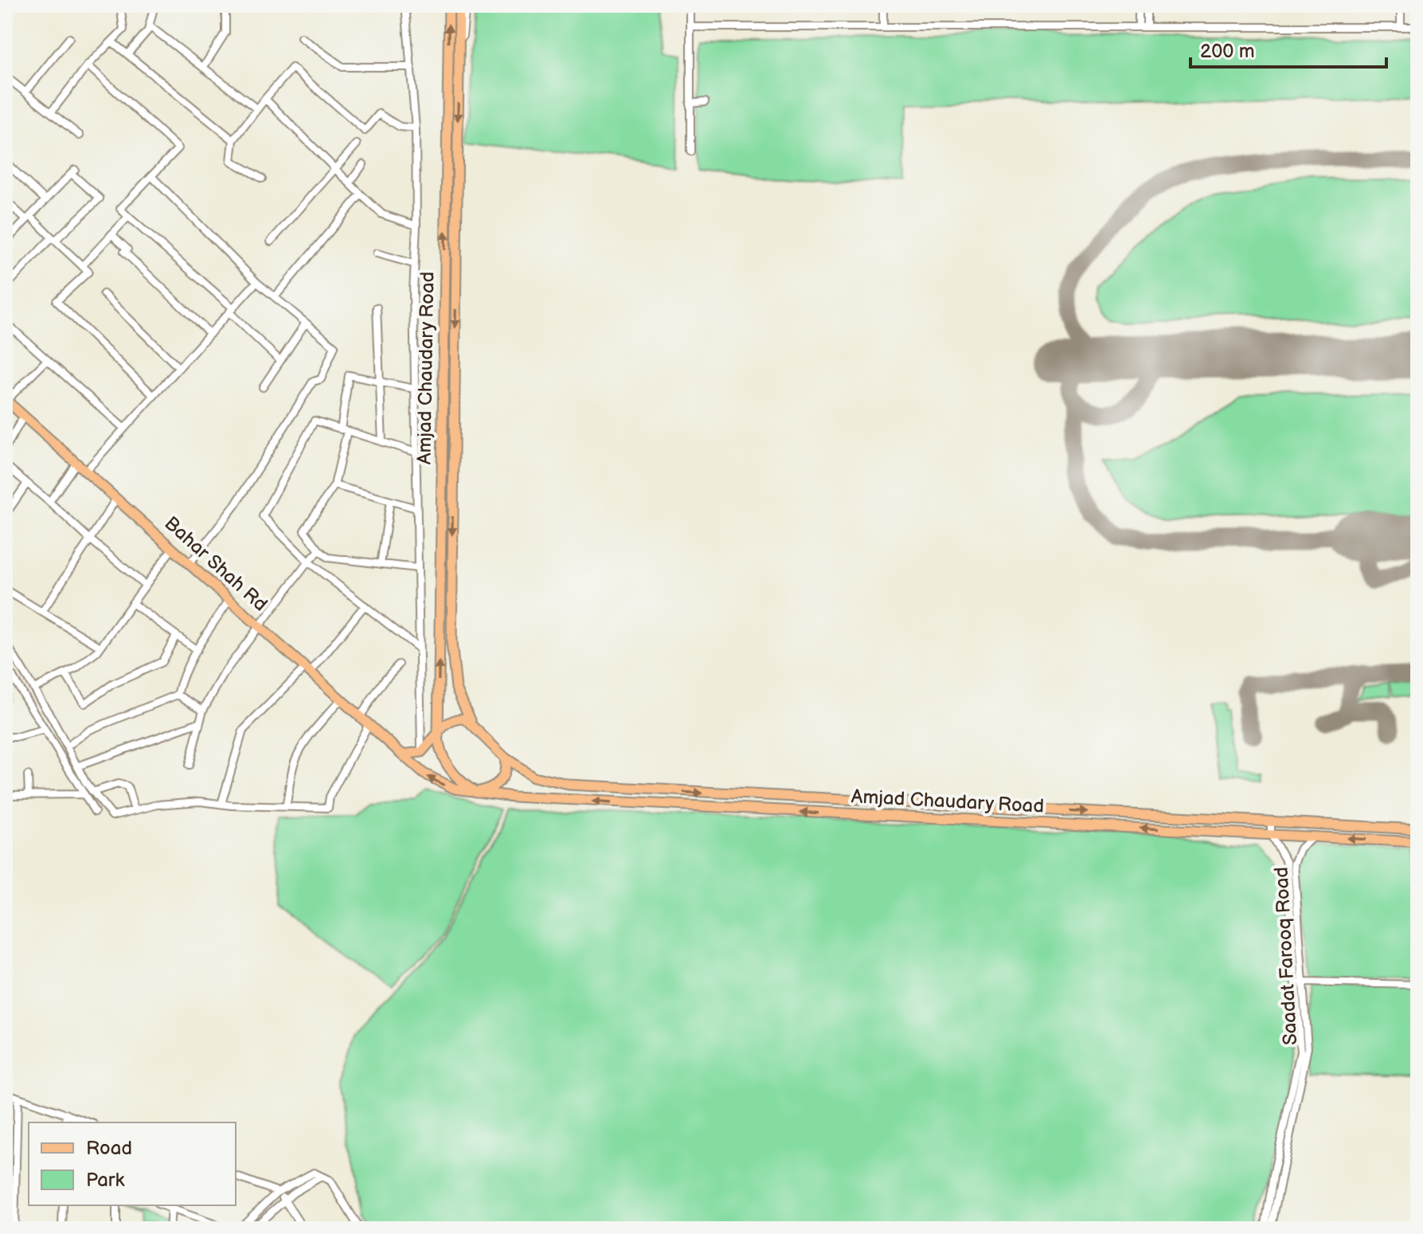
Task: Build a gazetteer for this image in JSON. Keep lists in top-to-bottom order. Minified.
{"streets":{"main road":["Amjad Chaudary Road","Bahar Shah Rd"],"street":["Saadat Farooq Road"]},"crossings":[["Amjad Chaudary Road","Bahar Shah Rd"],["Amjad Chaudary Road","Saadat Farooq Road"]],"legend":["Road","Park"],"scale_bar":"200 m"}
